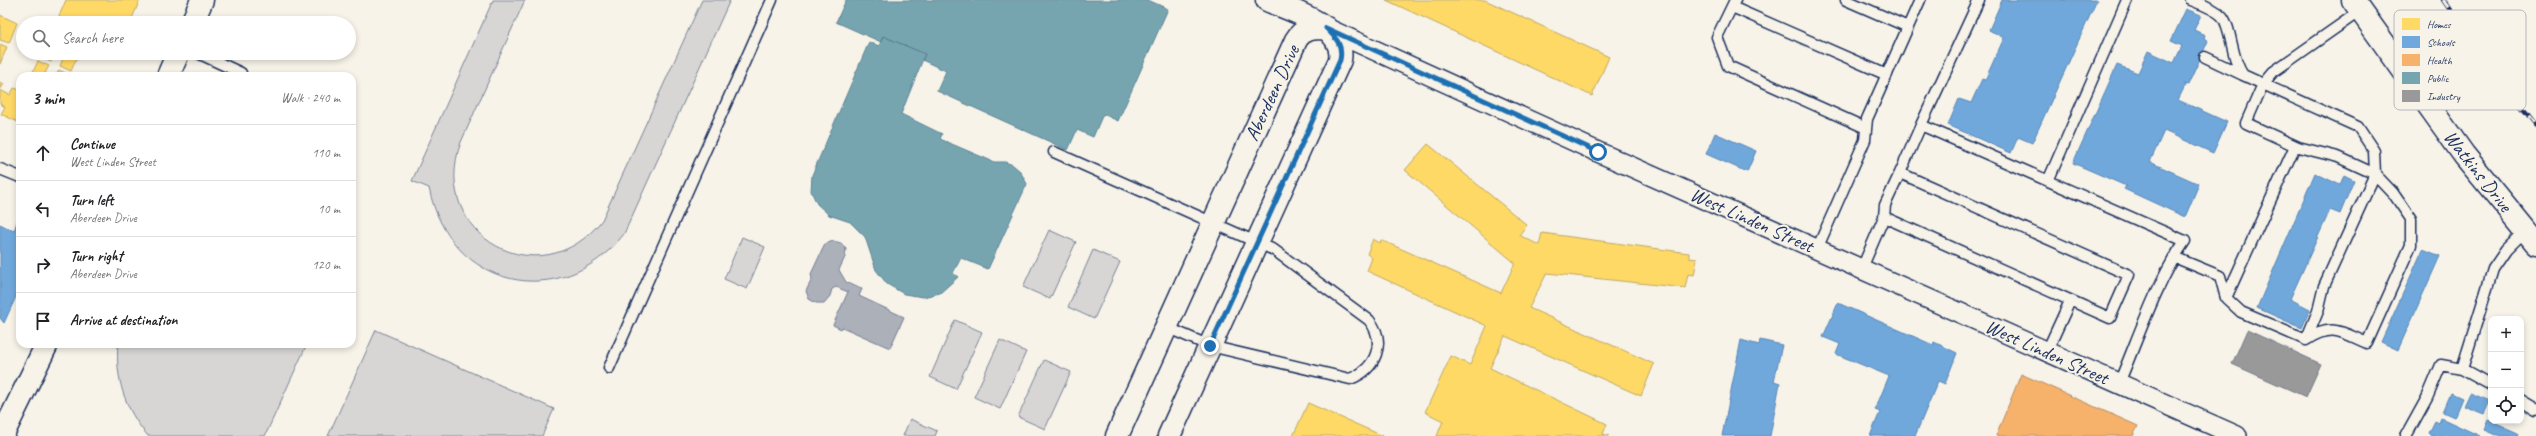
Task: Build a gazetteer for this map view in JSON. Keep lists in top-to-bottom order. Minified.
{"streets":{"street":["Aberdeen Drive","Watkins Drive","West Linden Street"]},"crossings":[["Aberdeen Drive","West Linden Street"]],"legend":["Homes","Schools","Health","Public","Industry"],"page":{"search":"Search here","heading":["3 min","Walk · 240 m"],"list":[["Continue","West Linden Street","110 m"],["Turn left","Aberdeen Drive","10 m"],["Turn right","Aberdeen Drive","120 m"],"Arrive at destination"],"map_buttons":["+","−"]}}
